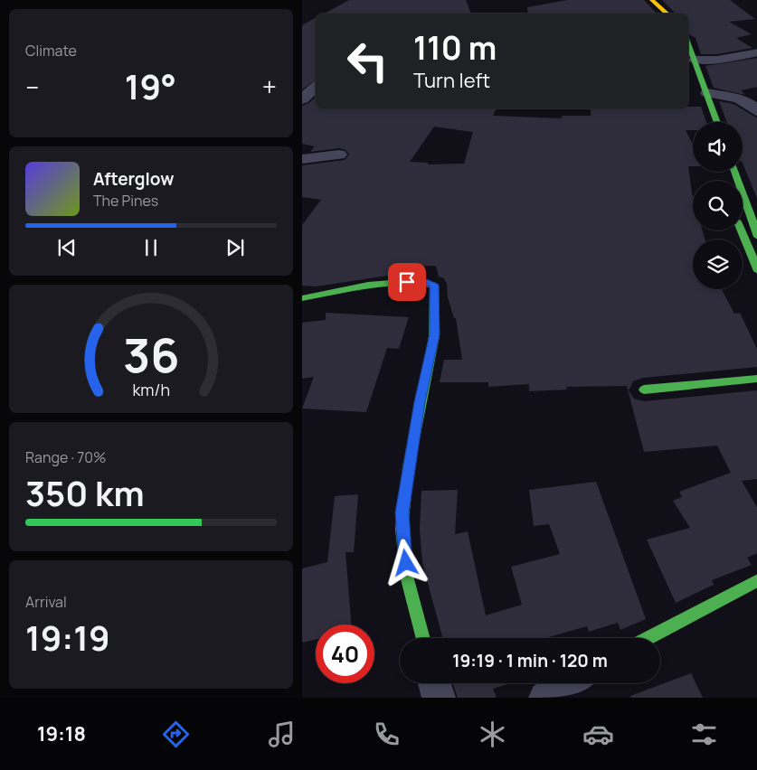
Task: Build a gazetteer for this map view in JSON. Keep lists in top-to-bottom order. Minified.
{"page":{"tile":["Climate",["Range · 70%","350 km"],["Arrival","19:19"]],"turn":["110 m","Turn left"],"heat":["−","19°","+"],"song":["Afterglow","The Pines"],"limit":"40","trip":"19:19 · 1 min · 120 m","tabs":"19:18","gauge":["36","km/h"]}}
